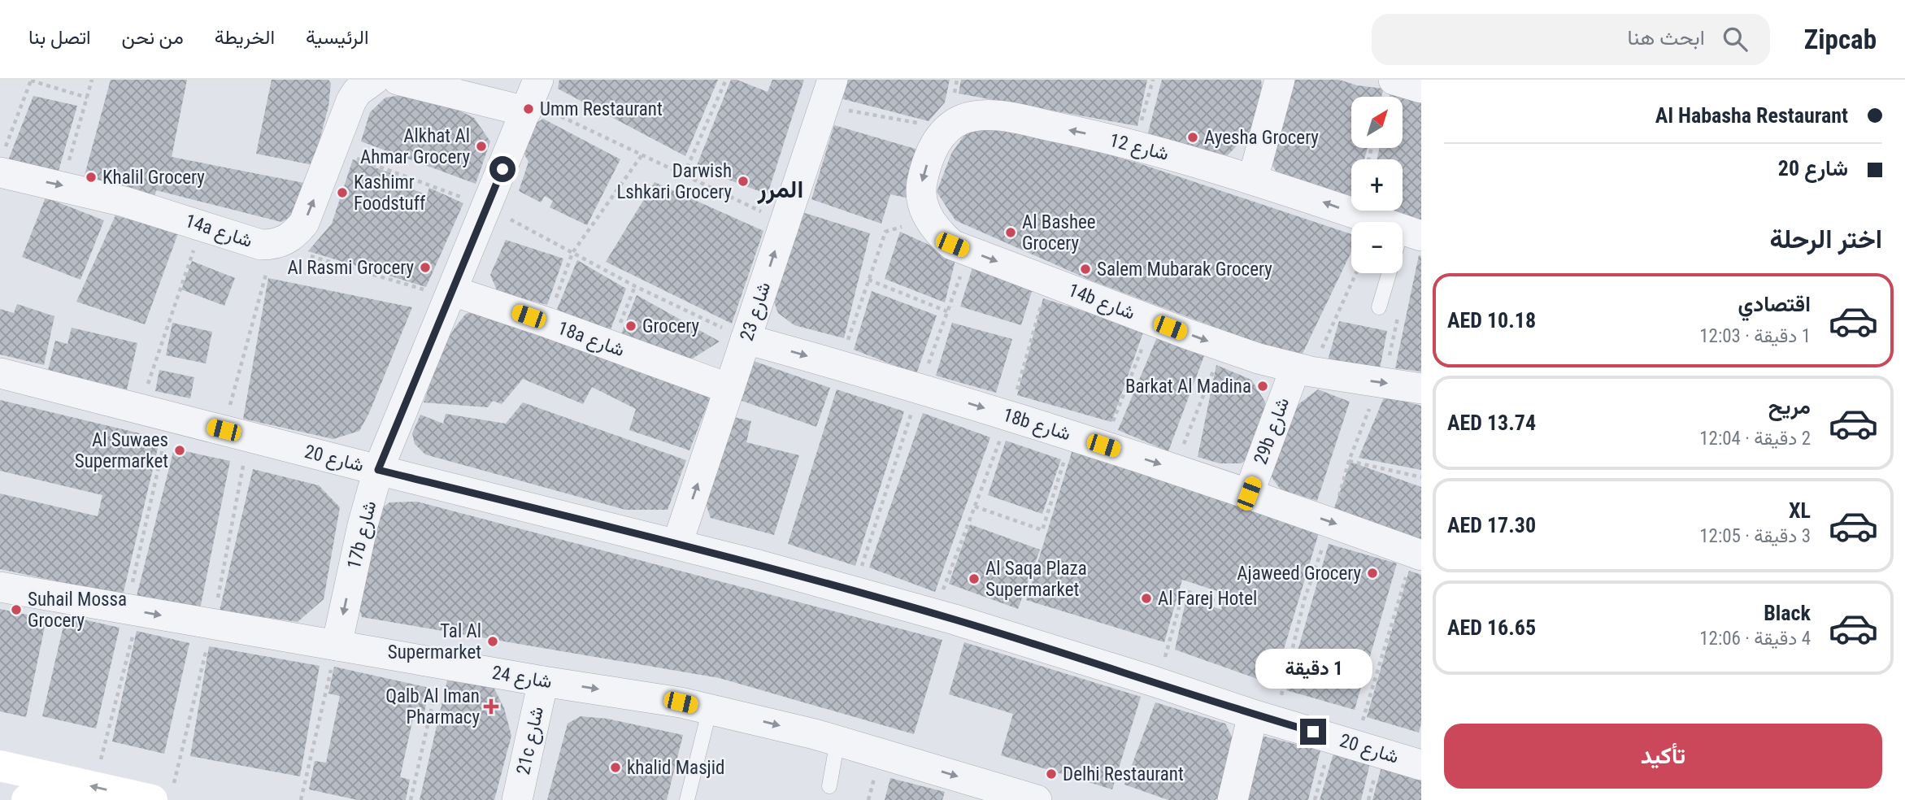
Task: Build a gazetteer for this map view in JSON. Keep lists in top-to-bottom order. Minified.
{"streets":{"street":["شارع 12","14a شارع","14b شارع","شارع 23","18a شارع","18b شارع","29b شارع","شارع 20","17b شارع","شارع 24","21c شارع"]},"crossings":[["شارع 12","14b شارع"],["14b شارع","29b شارع"],["شارع 23","18a شارع"],["شارع 23","18b شارع"],["شارع 23","شارع 20"],["18a شارع","17b شارع"],["18b شارع","29b شارع"],["شارع 20","17b شارع"],["17b شارع","شارع 24"],["شارع 24","21c شارع"]],"one_way":["14b شارع","شارع 23","18b شارع","شارع 24"],"districts":["المرر"],"places":{"other":["Umm Restaurant","Ayesha Grocery","Alkhat Al Ahmar Grocery","Khalil Grocery","Darwish Lshkari Grocery","Kashimr Foodstuff","Al Bashee Grocery","Al Rasmi Grocery","Salem Mubarak Grocery","Grocery","Barkat Al Madina","Al Suwaes Supermarket","Ajaweed Grocery","Al Saqa Plaza Supermarket","Al Farej Hotel","Suhail Mossa Grocery","Tal Al Supermarket","khalid Masjid","Delhi Restaurant"],"health":["Qalb Al Iman Pharmacy"]},"north":"top right","page":{"header":"Zipcab","search":"ابحث هنا","nav":["الرئيسية","الخريطة","من نحن","اتصل بنا"],"banner":["Al Habasha Restaurant","شارع 20"],"map_buttons":["+","−"],"heading":"اختر الرحلة","list":[{"name":"اقتصادي","note":"1 دقيقة · 12:03","value":"AED 10.18"},{"name":"مريح","note":"2 دقيقة · 12:04","value":"AED 13.74"},{"name":"XL","note":"3 دقيقة · 12:05","value":"AED 17.30"},{"name":"Black","note":"4 دقيقة · 12:06","value":"AED 16.65"}],"bubble":"1 دقيقة","buttons":"تأكيد"}}
